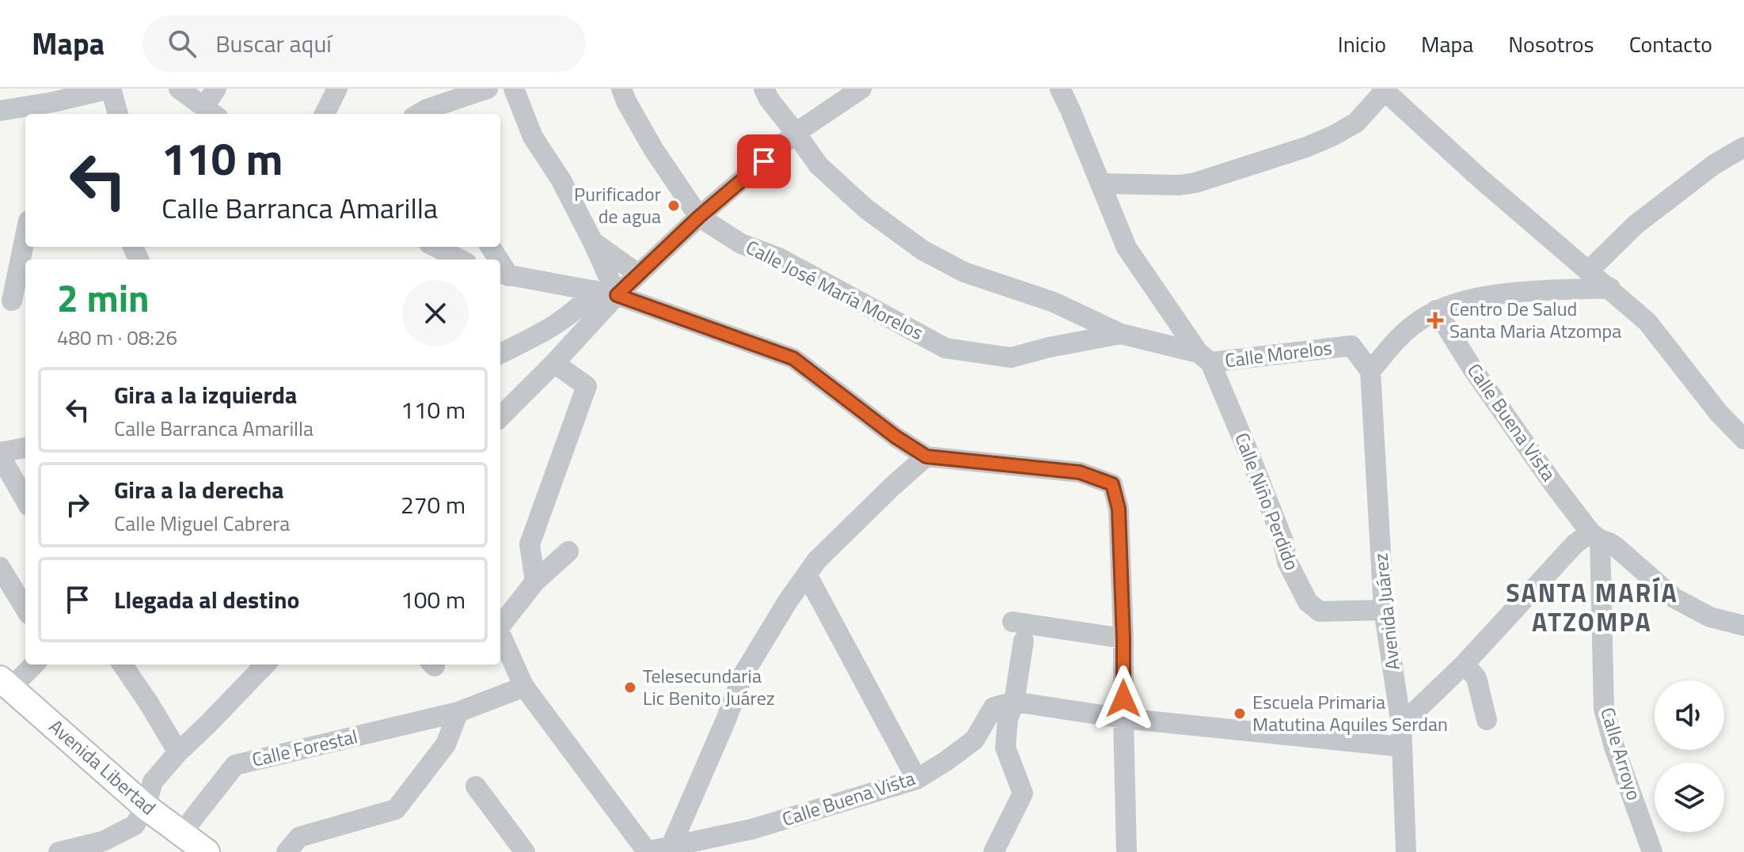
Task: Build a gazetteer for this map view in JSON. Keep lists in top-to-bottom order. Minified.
{"streets":{"main road":["Avenida Libertad"],"street":["Calle José María Morelos","Calle Morelos","Calle Buena Vista","Calle Niño Perdido","Avenida Juárez","Calle Forestal","Calle Arroyo"]},"crossings":[["Calle Morelos","Calle Niño Perdido"],["Calle Morelos","Avenida Juárez"],["Calle Buena Vista","Calle Arroyo"],["Calle Niño Perdido","Avenida Juárez"],["Calle Forestal","Avenida Libertad"]],"districts":["SANTA MARÍA ATZOMPA"],"places":{"other":["Purificador de agua","Telesecundaria Lic Benito Juárez","Escuela Primaria Matutina Aquiles Serdan"],"health":["Centro De Salud Santa Maria Atzompa"]},"page":{"header":"Mapa","search":"Buscar aquí","nav":["Inicio","Mapa","Nosotros","Contacto"],"turn":["110 m","Calle Barranca Amarilla"],"heading":["2 min","480 m · 08:26"],"list":[{"name":"Gira a la izquierda","note":"Calle Barranca Amarilla","value":"110 m"},{"name":"Gira a la derecha","note":"Calle Miguel Cabrera","value":"270 m"},{"name":"Llegada al destino","value":"100 m"}]}}
